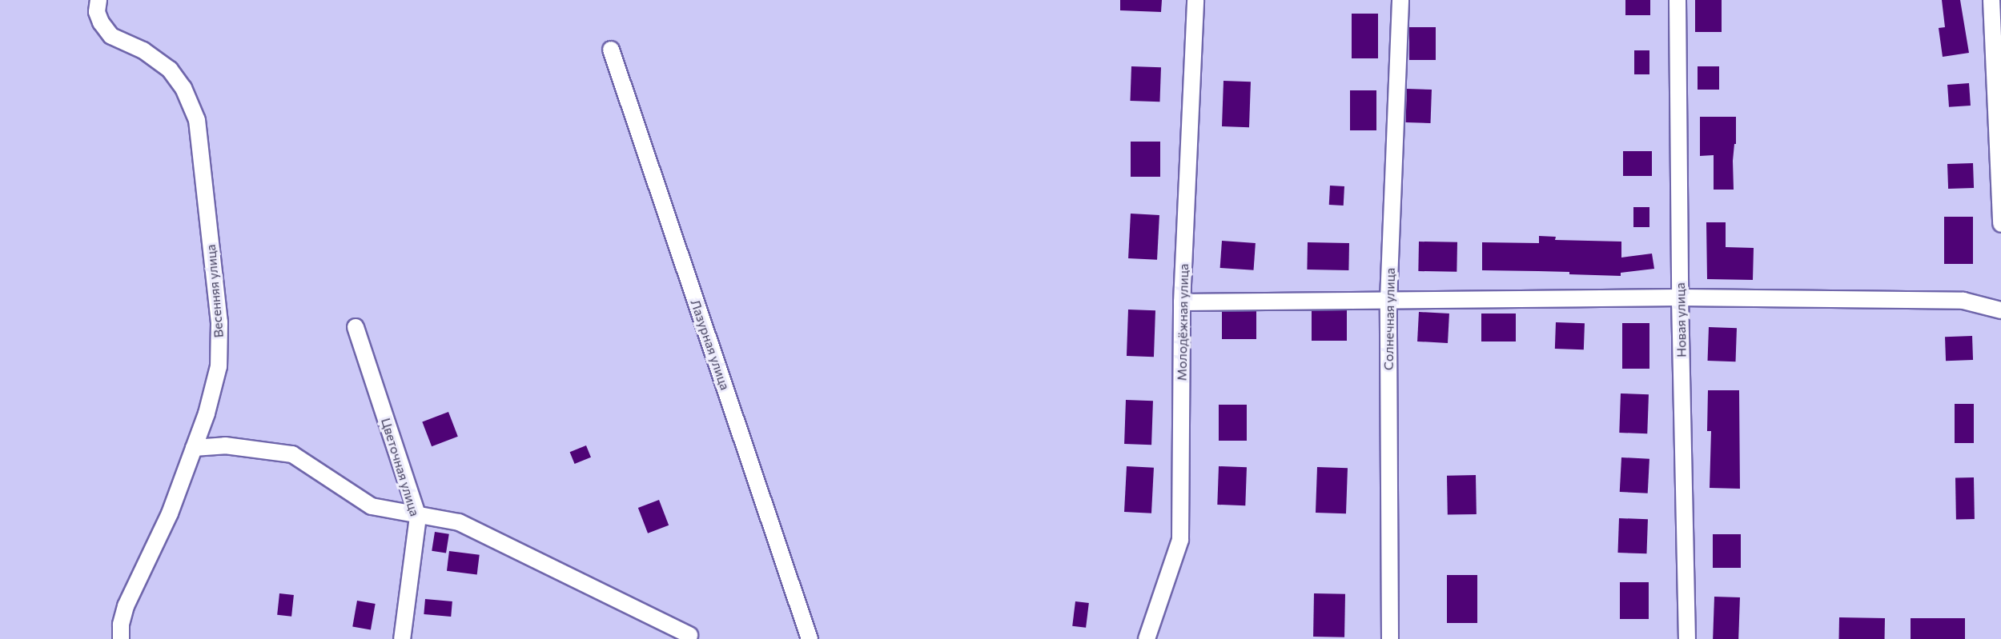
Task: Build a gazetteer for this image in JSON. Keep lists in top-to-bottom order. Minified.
{"streets":{"street":["Весенняя улица","Солнечная улица","Новая улица","Молодёжная улица","Лазурная улица","Цветочная улица"]}}
